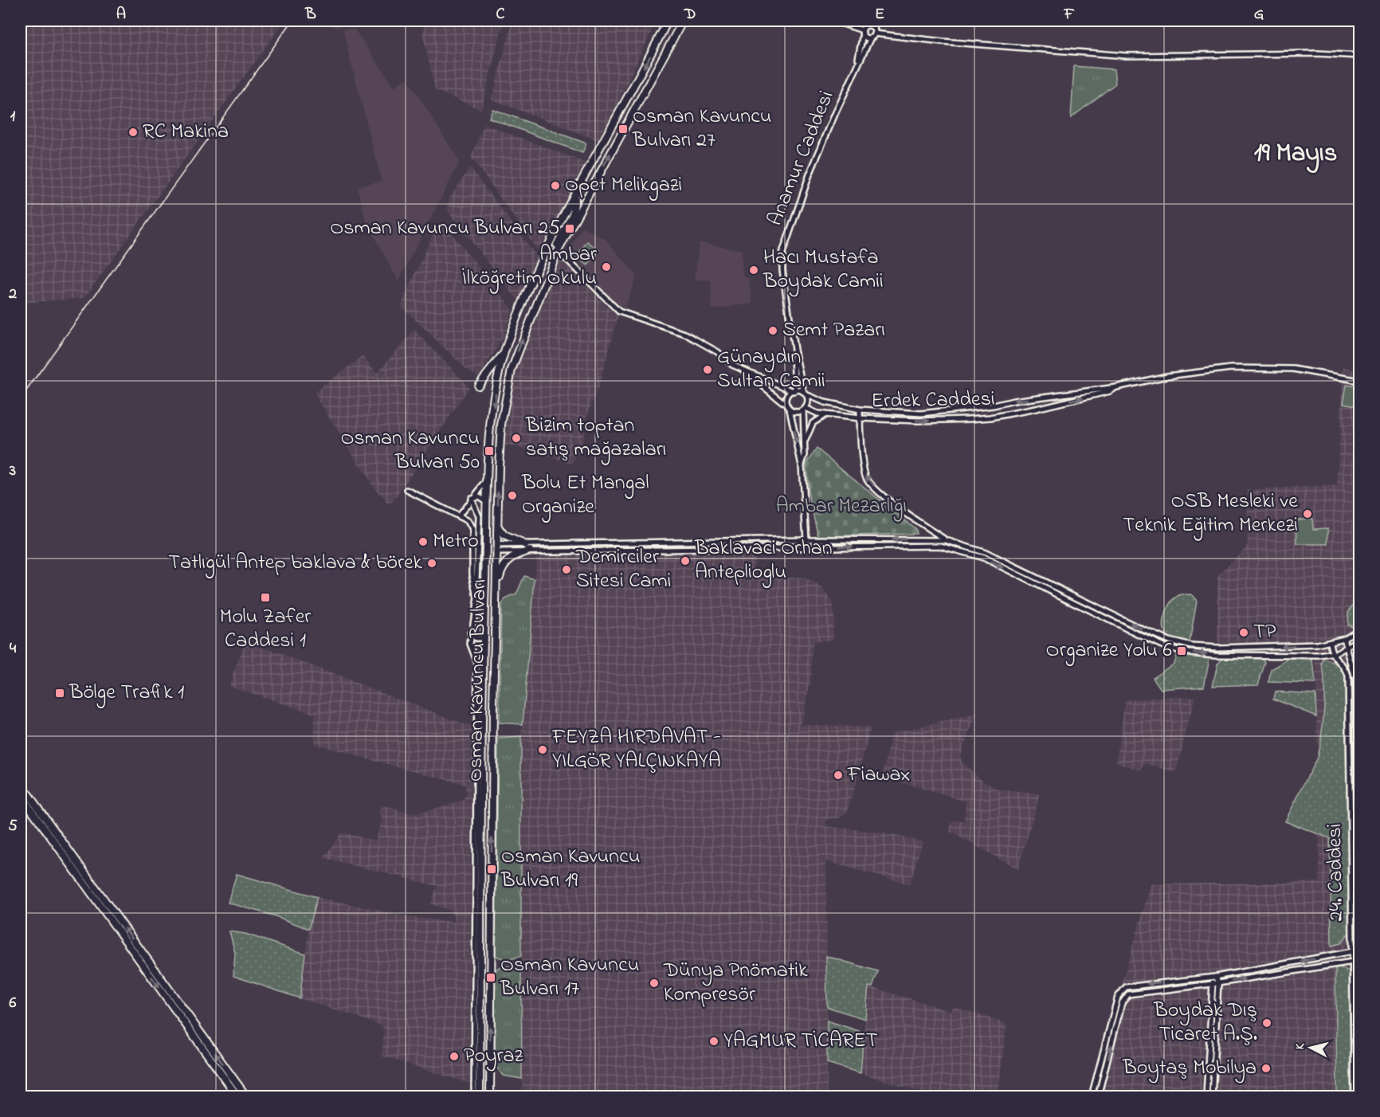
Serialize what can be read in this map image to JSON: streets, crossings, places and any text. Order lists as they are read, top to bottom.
{
  "streets": {
    "highway": ["Osman Kavuncu Bulvarı"],
    "street": ["Anamur Caddesi", "Erdek Caddesi", "24. Caddesi"]
  },
  "districts": ["19 Mayıs"],
  "parks": ["Ambar Mezarlığı"],
  "places": {
    "transit": [
      "Osman Kavuncu Bulvarı 27",
      "Osman Kavuncu Bulvarı 25",
      "Osman Kavuncu Bulvarı 50",
      "Molu Zafer Caddesi 1",
      "Organize Yolu 6",
      "Bölge Trafik 1",
      "Osman Kavuncu Bulvarı 19",
      "Osman Kavuncu Bulvarı 17"
    ],
    "other": [
      "RC Makina",
      "Opet Melikgazi",
      "Ambar İlköğretim Okulu",
      "Hacı Mustafa Boydak Camii",
      "Semt Pazarı",
      "Günaydın Sultan Camii",
      "Bizim toptan satış mağazaları",
      "Bolu Et Mangal Organize",
      "OSB Mesleki ve Teknik Eğitim Merkezi",
      "Metro",
      "Baklavaci Orhan Anteplioglu",
      "Tatlıgül Antep baklava & börek",
      "Demirciler Sitesi Cami",
      "TP",
      "FEYZA HIRDAVAT - YILGÖR YALÇINKAYA",
      "Fiawax",
      "Dünya Pnömatik Kompresör",
      "Boydak Dış Ticaret A.Ş.",
      "YAGMUR TİCARET",
      "Poyraz",
      "Boytaş Mobilya"
    ]
  },
  "north": "left",
  "grid": {
    "columns": [
      "A",
      "B",
      "C",
      "D",
      "E",
      "F",
      "G"
    ],
    "rows": [
      "1",
      "2",
      "3",
      "4",
      "5",
      "6"
    ]
  }
}
